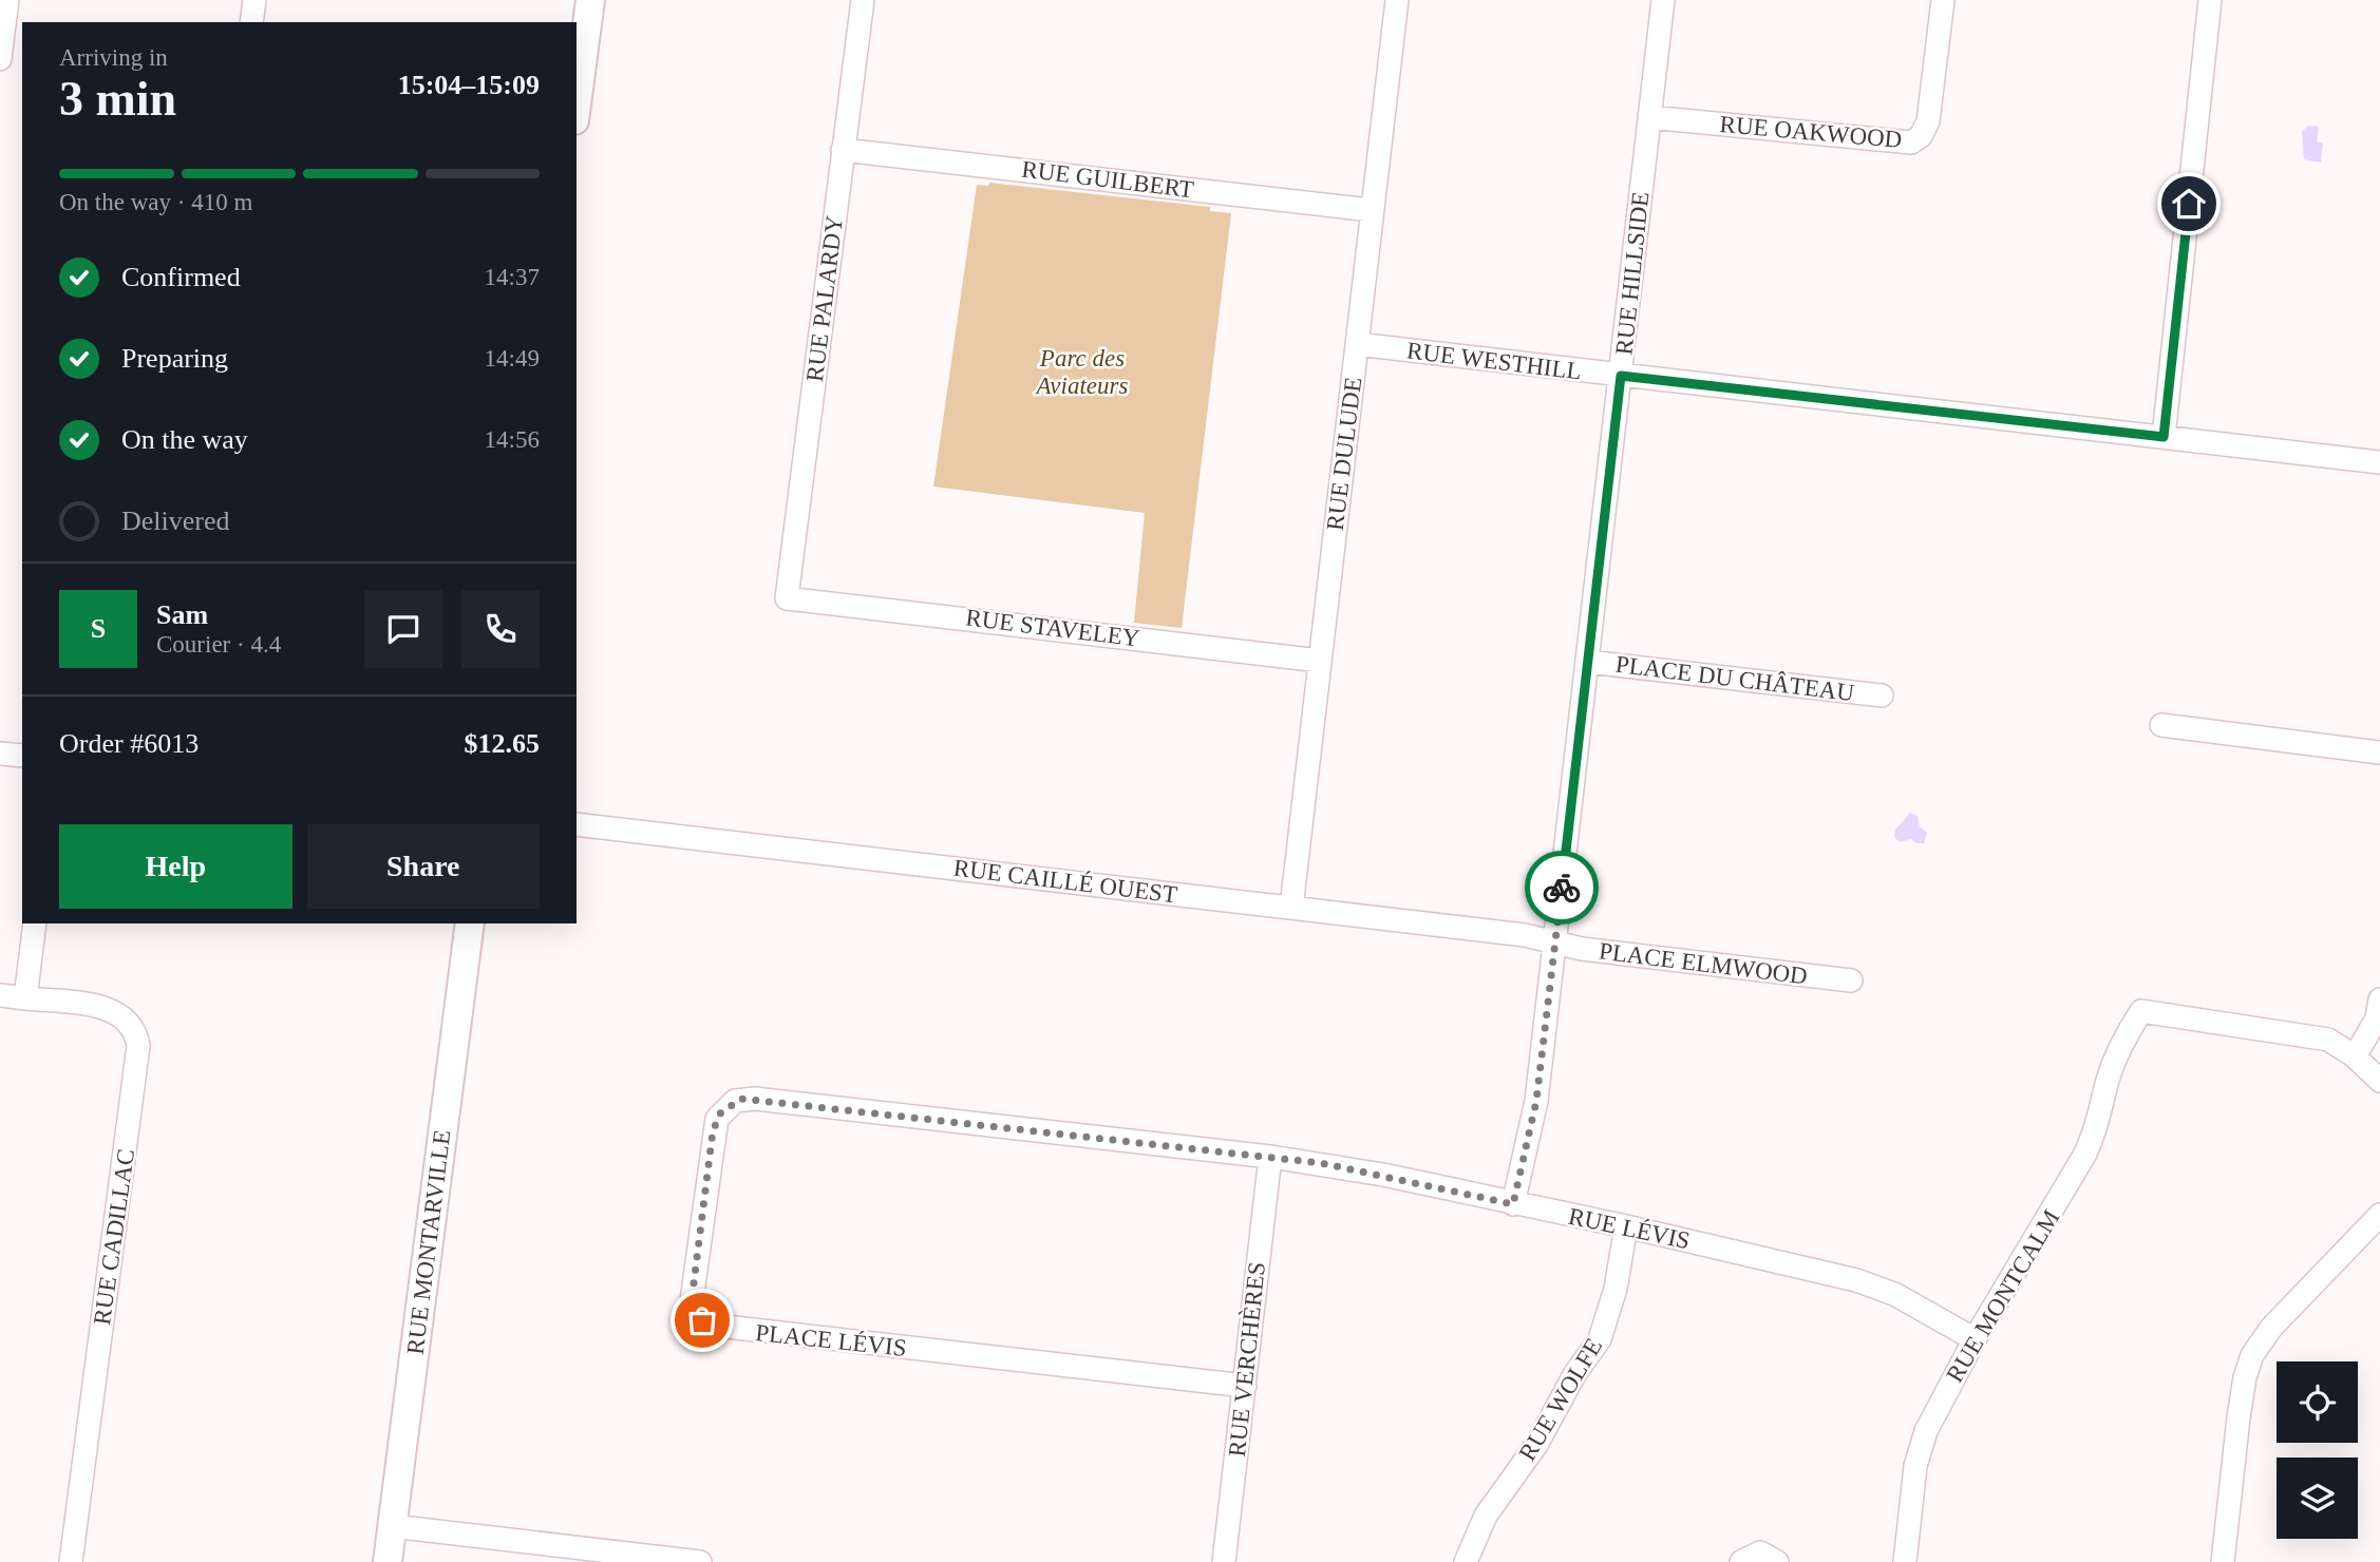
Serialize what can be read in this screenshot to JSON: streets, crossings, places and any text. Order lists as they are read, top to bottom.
{
  "streets": {
    "street": [
      "RUE OAKWOOD",
      "RUE GUILBERT",
      "RUE HILLSIDE",
      "RUE PALARDY",
      "RUE WESTHILL",
      "RUE DULUDE",
      "RUE STAVELEY",
      "PLACE DU CHÂTEAU",
      "RUE CAILLÉ OUEST",
      "PLACE ELMWOOD",
      "RUE LÉVIS",
      "RUE CADILLAC",
      "RUE MONTARVILLE",
      "RUE MONTCALM",
      "PLACE LÉVIS",
      "RUE VERCHÈRES",
      "RUE WOLFE"
    ]
  },
  "crossings": [
    ["RUE OAKWOOD", "RUE HILLSIDE"],
    ["RUE GUILBERT", "RUE PALARDY"],
    ["RUE GUILBERT", "RUE DULUDE"],
    ["RUE HILLSIDE", "RUE WESTHILL"],
    ["RUE HILLSIDE", "PLACE DU CHÂTEAU"],
    ["RUE HILLSIDE", "RUE CAILLÉ OUEST"],
    ["RUE HILLSIDE", "PLACE ELMWOOD"],
    ["RUE HILLSIDE", "RUE LÉVIS"],
    ["RUE PALARDY", "RUE STAVELEY"],
    ["RUE WESTHILL", "RUE DULUDE"],
    ["RUE DULUDE", "RUE STAVELEY"],
    ["RUE DULUDE", "RUE CAILLÉ OUEST"],
    ["RUE CAILLÉ OUEST", "PLACE ELMWOOD"],
    ["RUE LÉVIS", "RUE MONTCALM"],
    ["RUE LÉVIS", "PLACE LÉVIS"],
    ["RUE LÉVIS", "RUE VERCHÈRES"],
    ["RUE LÉVIS", "RUE WOLFE"],
    ["PLACE LÉVIS", "RUE VERCHÈRES"]
  ],
  "parks": ["Parc des Aviateurs"],
  "page": {
    "heading": ["3 min", "Arriving in", "15:04–15:09"],
    "panel": [
      "Sam",
      "Courier · 4.4",
      "Order #6013",
      "$12.65"
    ],
    "bar": "On the way · 410 m",
    "list": [
      ["Confirmed", "14:37"],
      ["Preparing", "14:49"],
      ["On the way", "14:56"],
      "Delivered"
    ],
    "round": "S",
    "buttons": ["Help", "Share"]
  }
}
